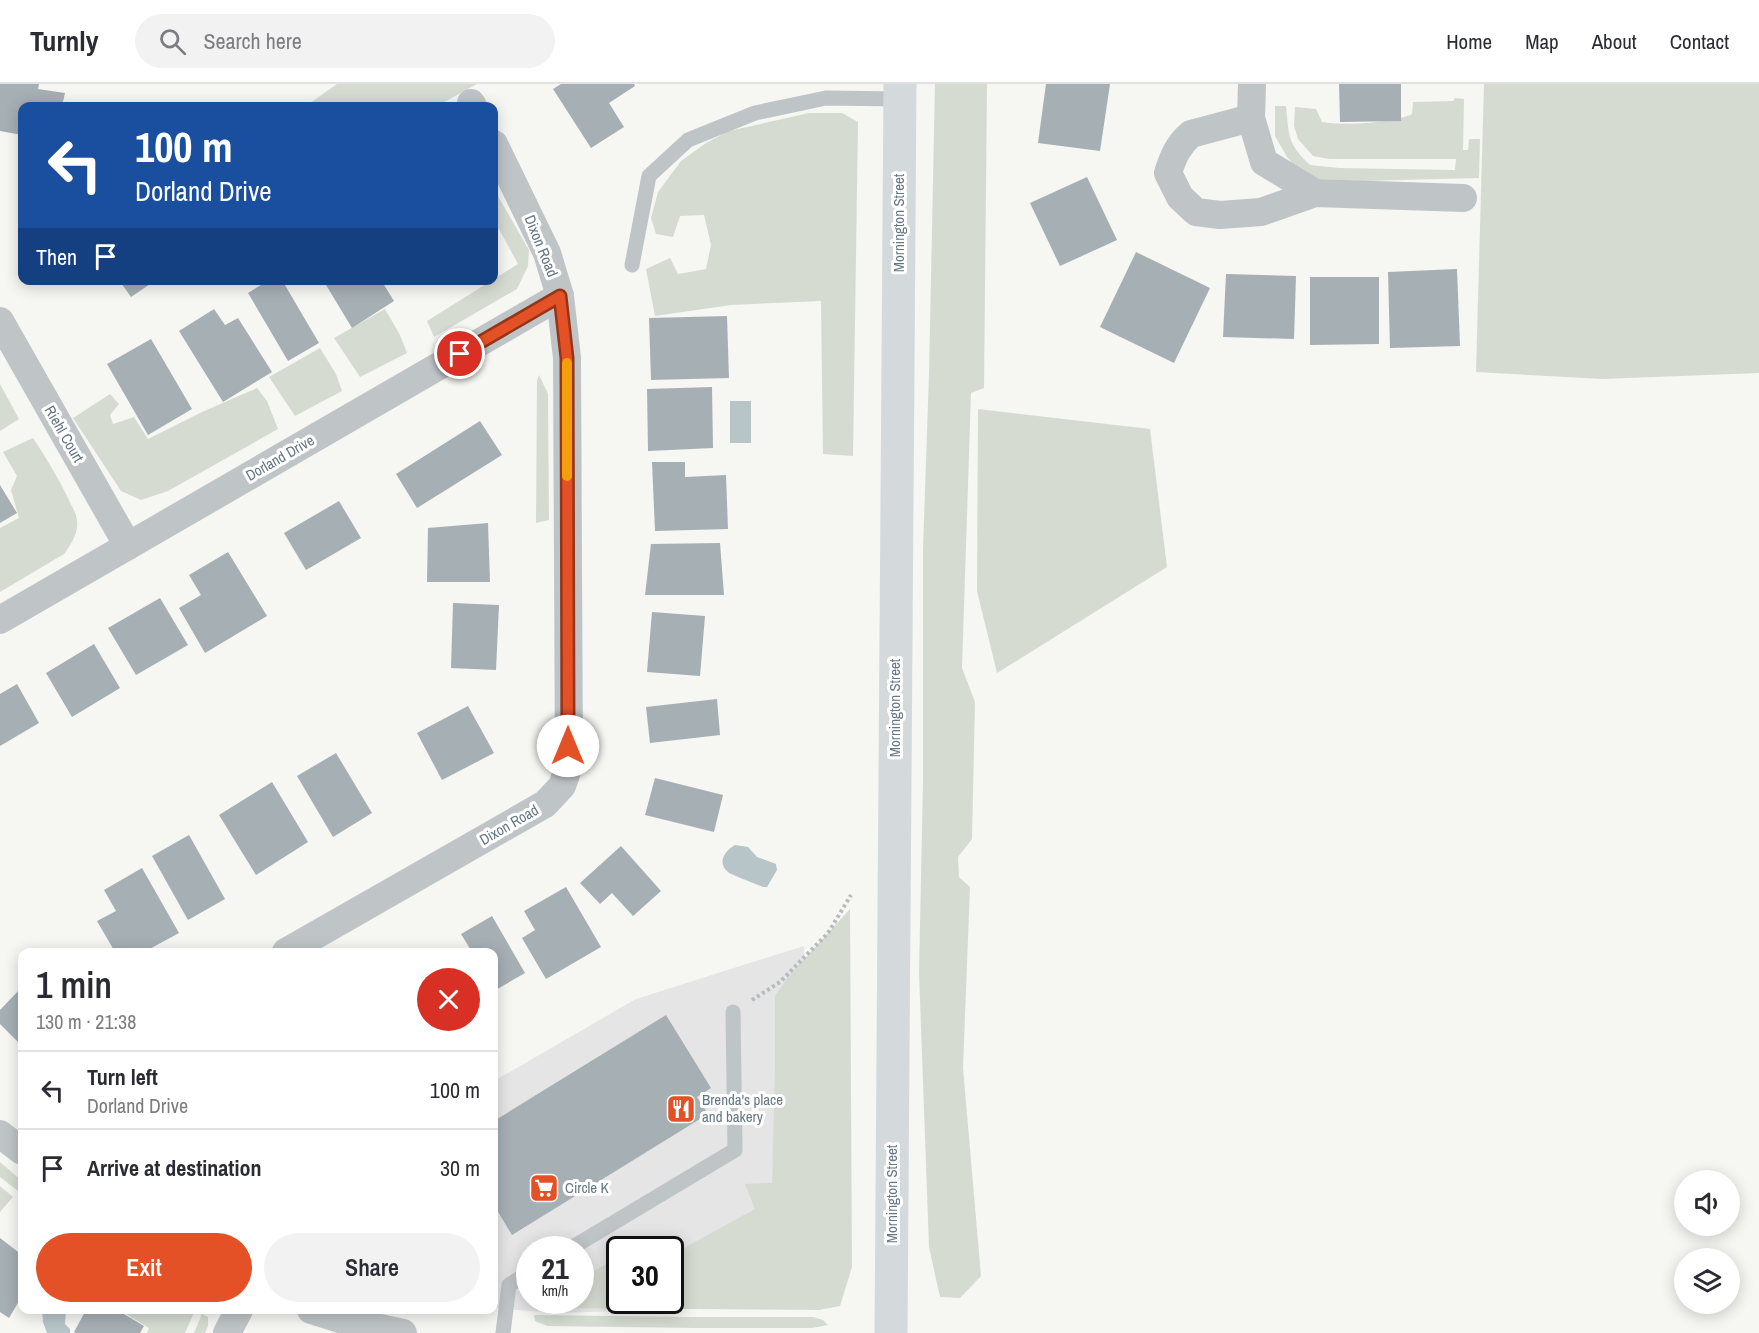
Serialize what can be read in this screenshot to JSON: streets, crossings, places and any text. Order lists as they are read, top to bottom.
{
  "streets": {
    "main road": ["Mornington Street"],
    "street": ["Dixon Road", "Riehl Court", "Dorland Drive"]
  },
  "crossings": [
    ["Dixon Road", "Dorland Drive"],
    ["Riehl Court", "Dorland Drive"]
  ],
  "places": {
    "restaurant": ["Brenda's place and bakery"],
    "supermarket": ["Circle K"]
  },
  "page": {
    "header": "Turnly",
    "search": "Search here",
    "nav": [
      "Home",
      "Map",
      "About",
      "Contact"
    ],
    "turn": ["100 m", "Dorland Drive"],
    "then": "Then",
    "heading": ["1 min", "130 m · 21:38"],
    "list": [
      {
        "name": "Turn left",
        "note": "Dorland Drive",
        "value": "100 m"
      },
      {
        "name": "Arrive at destination",
        "value": "30 m"
      }
    ],
    "buttons": ["Exit", "Share"],
    "speed": "21 km/h",
    "limit": "30"
  }
}
